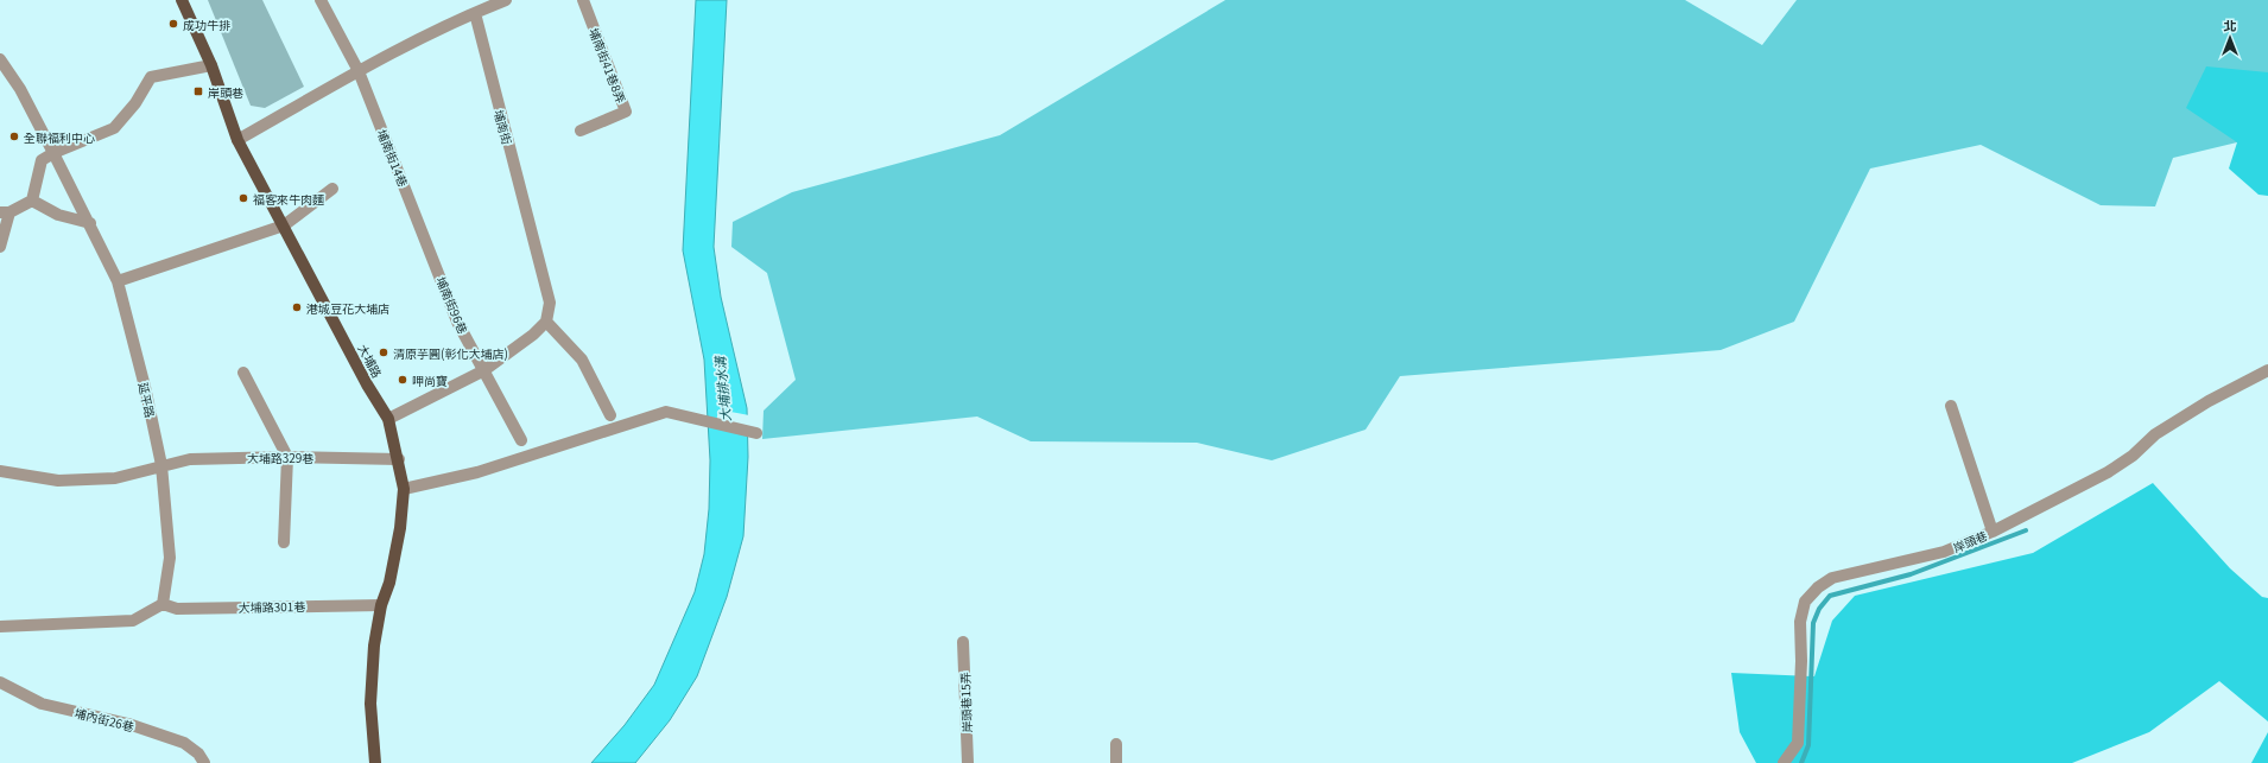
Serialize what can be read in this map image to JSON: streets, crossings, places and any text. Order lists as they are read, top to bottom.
{
  "streets": {
    "main road": ["大埔路"],
    "street": [
      "埔南街41巷8弄",
      "埔南街",
      "埔南街14巷",
      "埔南街96巷",
      "延平路",
      "大埔路329巷",
      "岸頭巷",
      "大埔路301巷",
      "岸頭巷15弄",
      "埔內街26巷"
    ]
  },
  "crossings": [
    ["埔南街14巷", "埔南街96巷"],
    ["大埔路", "大埔路329巷"],
    ["大埔路", "大埔路301巷"],
    ["延平路", "大埔路329巷"],
    ["延平路", "大埔路301巷"]
  ],
  "water": ["大埔排水溝"],
  "places": {
    "other": [
      "成功牛排",
      "全聯福利中心",
      "福客來牛肉麵",
      "港城豆花大埔店",
      "清原芋圓(彰化大埔店)",
      "呷尚寶"
    ],
    "transit": ["岸頭巷"]
  },
  "north": "top"
}
